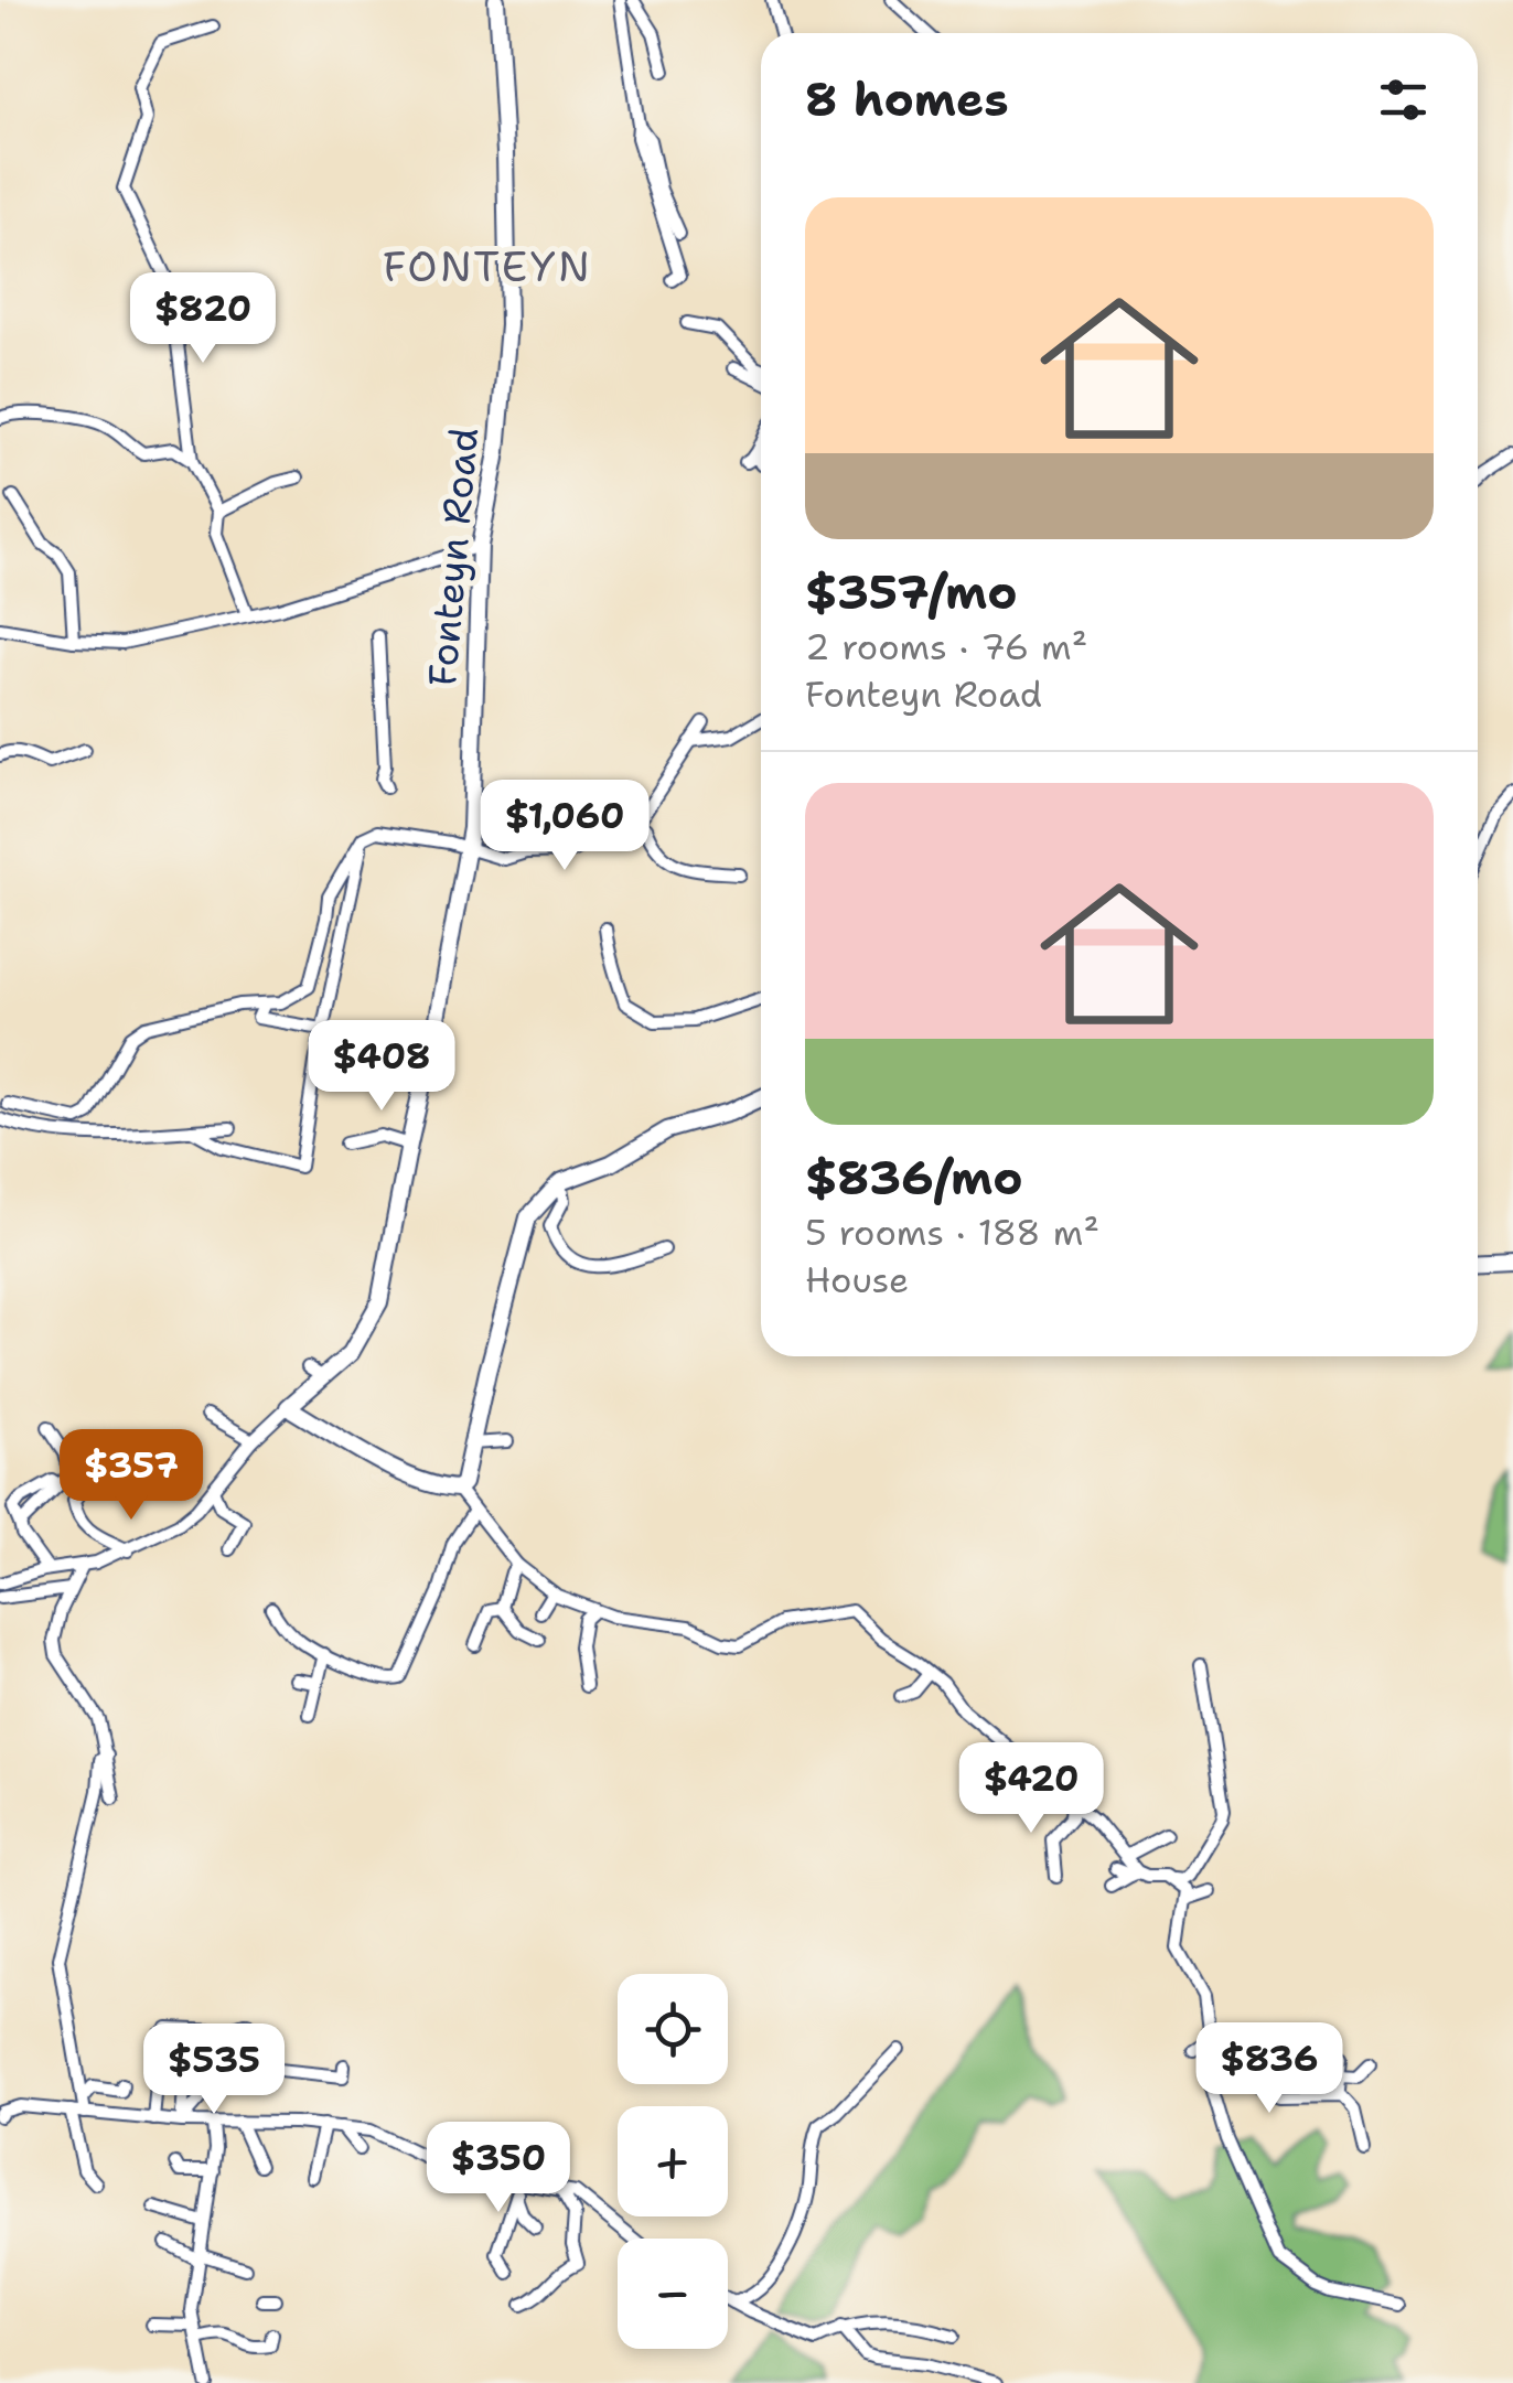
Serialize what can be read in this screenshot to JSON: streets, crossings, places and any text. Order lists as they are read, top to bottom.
{
  "streets": {
    "street": ["Fonteyn Road"]
  },
  "districts": ["FONTEYN"],
  "page": {
    "heading": "8 homes",
    "list": [
      {
        "name": "$357/mo",
        "note": "2 rooms · 76 m² · Fonteyn Road"
      },
      {
        "name": "$836/mo",
        "note": "5 rooms · 188 m² · House"
      }
    ],
    "price": [
      "$820",
      "$1,060",
      "$408",
      "$357",
      "$420",
      "$836",
      "$535",
      "$350"
    ],
    "map_buttons": ["+", "−"]
  }
}
